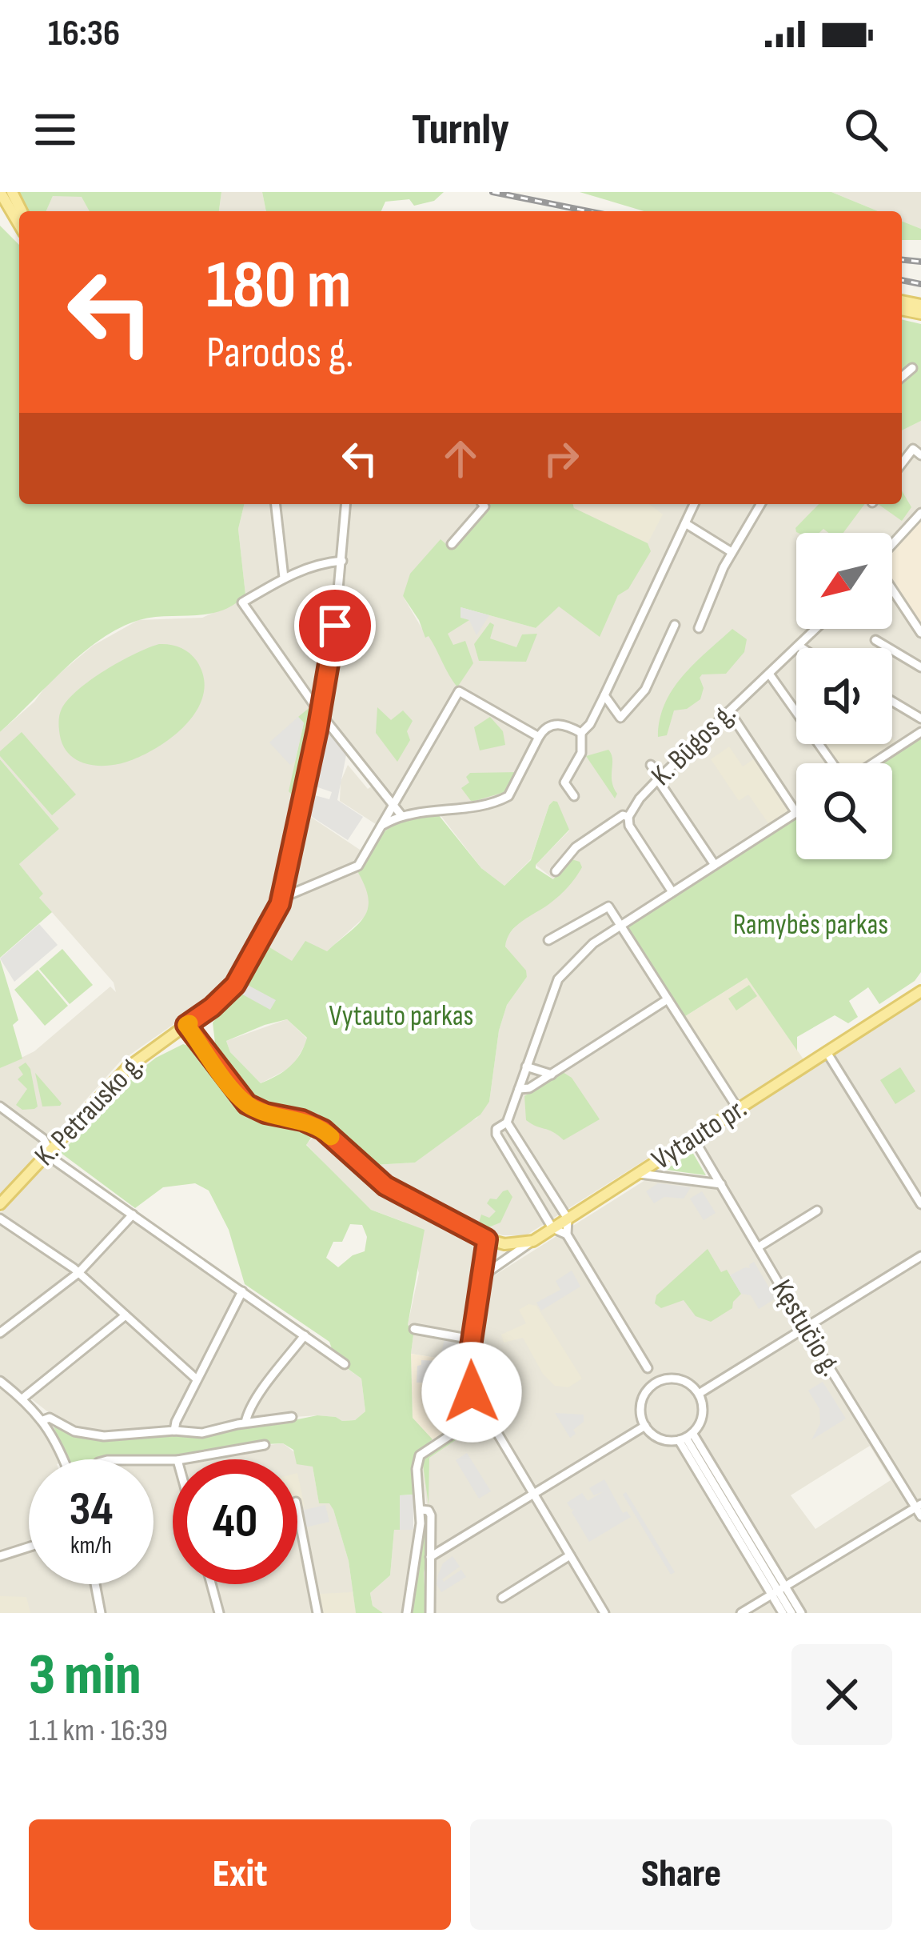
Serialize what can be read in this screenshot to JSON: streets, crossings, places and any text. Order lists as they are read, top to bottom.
{
  "streets": {
    "main road": ["K. Petrausko g.", "Vytauto pr."],
    "street": ["K. Būgos g.", "Kęstučio g."]
  },
  "crossings": [
    ["Vytauto pr.", "Kęstučio g."]
  ],
  "parks": ["Ramybės parkas", "Vytauto parkas"],
  "north": "bottom left",
  "page": {
    "status": "16:36",
    "header": "Turnly",
    "turn": ["180 m", "Parodos g."],
    "speed": "34 km/h",
    "limit": "40",
    "heading": ["3 min", "1.1 km · 16:39"],
    "buttons": ["Exit", "Share"]
  }
}
